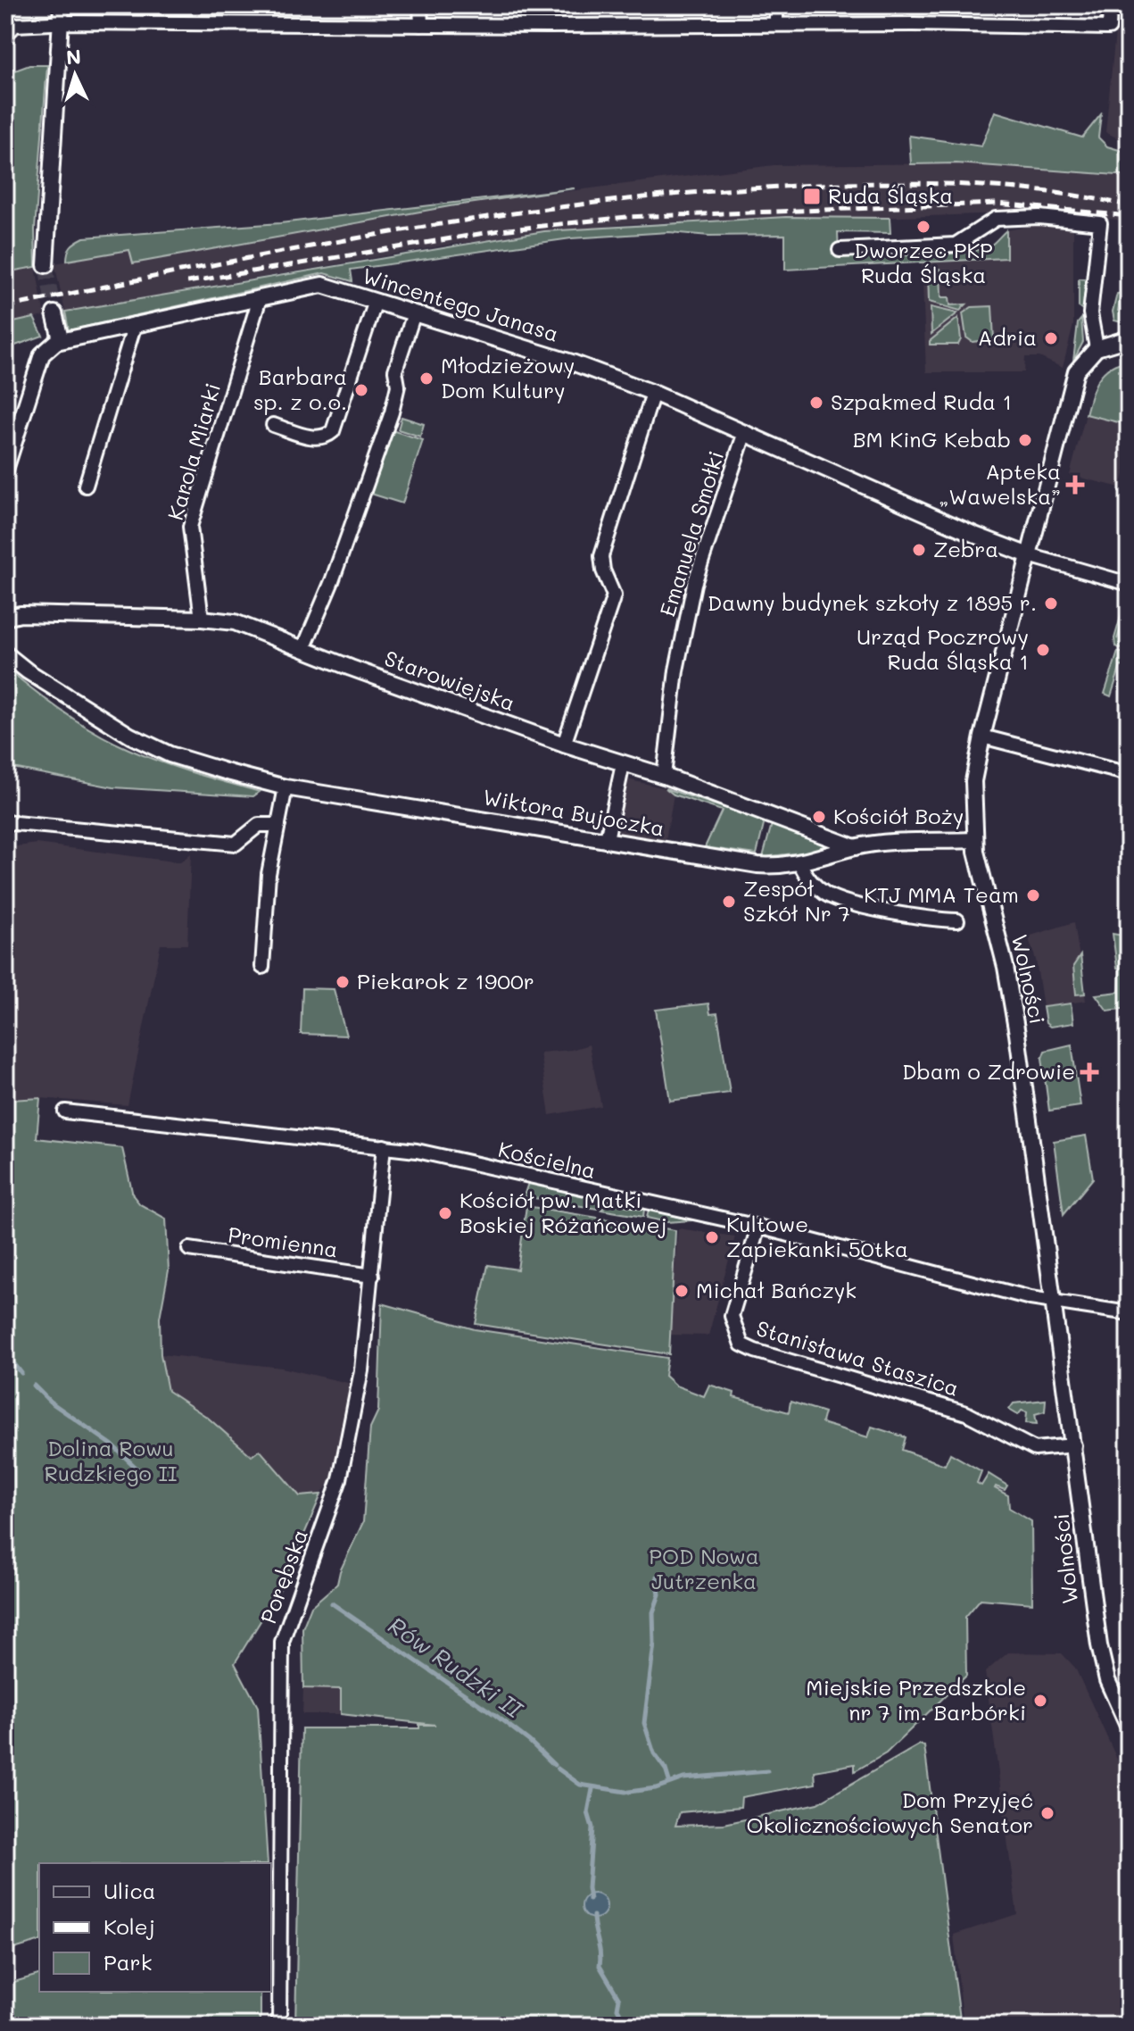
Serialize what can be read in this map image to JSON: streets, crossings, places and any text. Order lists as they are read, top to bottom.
{
  "streets": {
    "street": [
      "Wincentego Janasa",
      "Karola Miarki",
      "Emanuela Smołki",
      "Starowiejska",
      "Wiktora Bujoczka",
      "Wolności",
      "Kościelna",
      "Promienna",
      "Stanisława Staszica",
      "Porębska"
    ]
  },
  "crossings": [
    ["Wincentego Janasa", "Karola Miarki"],
    ["Wincentego Janasa", "Emanuela Smołki"],
    ["Wincentego Janasa", "Wolności"],
    ["Karola Miarki", "Starowiejska"],
    ["Emanuela Smołki", "Starowiejska"],
    ["Starowiejska", "Wiktora Bujoczka"],
    ["Wolności", "Kościelna"],
    ["Wolności", "Stanisława Staszica"],
    ["Kościelna", "Stanisława Staszica"],
    ["Kościelna", "Porębska"],
    ["Promienna", "Porębska"]
  ],
  "water": ["Rów Rudzki II"],
  "parks": ["Dolina Rowu Rudzkiego II", "POD Nowa Jutrzenka"],
  "places": {
    "transit": ["Ruda Śląska"],
    "other": [
      "Dworzec PKP Ruda Śląska",
      "Adria",
      "Młodzieżowy Dom Kultury",
      "Barbara sp. z o.o.",
      "Szpakmed Ruda 1",
      "BM KinG Kebab",
      "Zebra",
      "Dawny budynek szkoły z 1895 r.",
      "Urząd Poczrowy Ruda Śląska 1",
      "Kościół Boży",
      "KTJ MMA Team",
      "Zespół Szkół Nr 7",
      "Piekarok z 1900r",
      "Kościół pw. Matki Boskiej Różańcowej",
      "Kultowe Zapiekanki 50tka",
      "Michał Bańczyk",
      "Miejskie Przedszkole nr 7 im. Barbórki",
      "Dom Przyjęć Okolicznościowych Senator"
    ],
    "health": ["Apteka „Wawelska”", "Dbam o Zdrowie"]
  },
  "legend": ["Ulica", "Kolej", "Park"],
  "north": "top"
}
